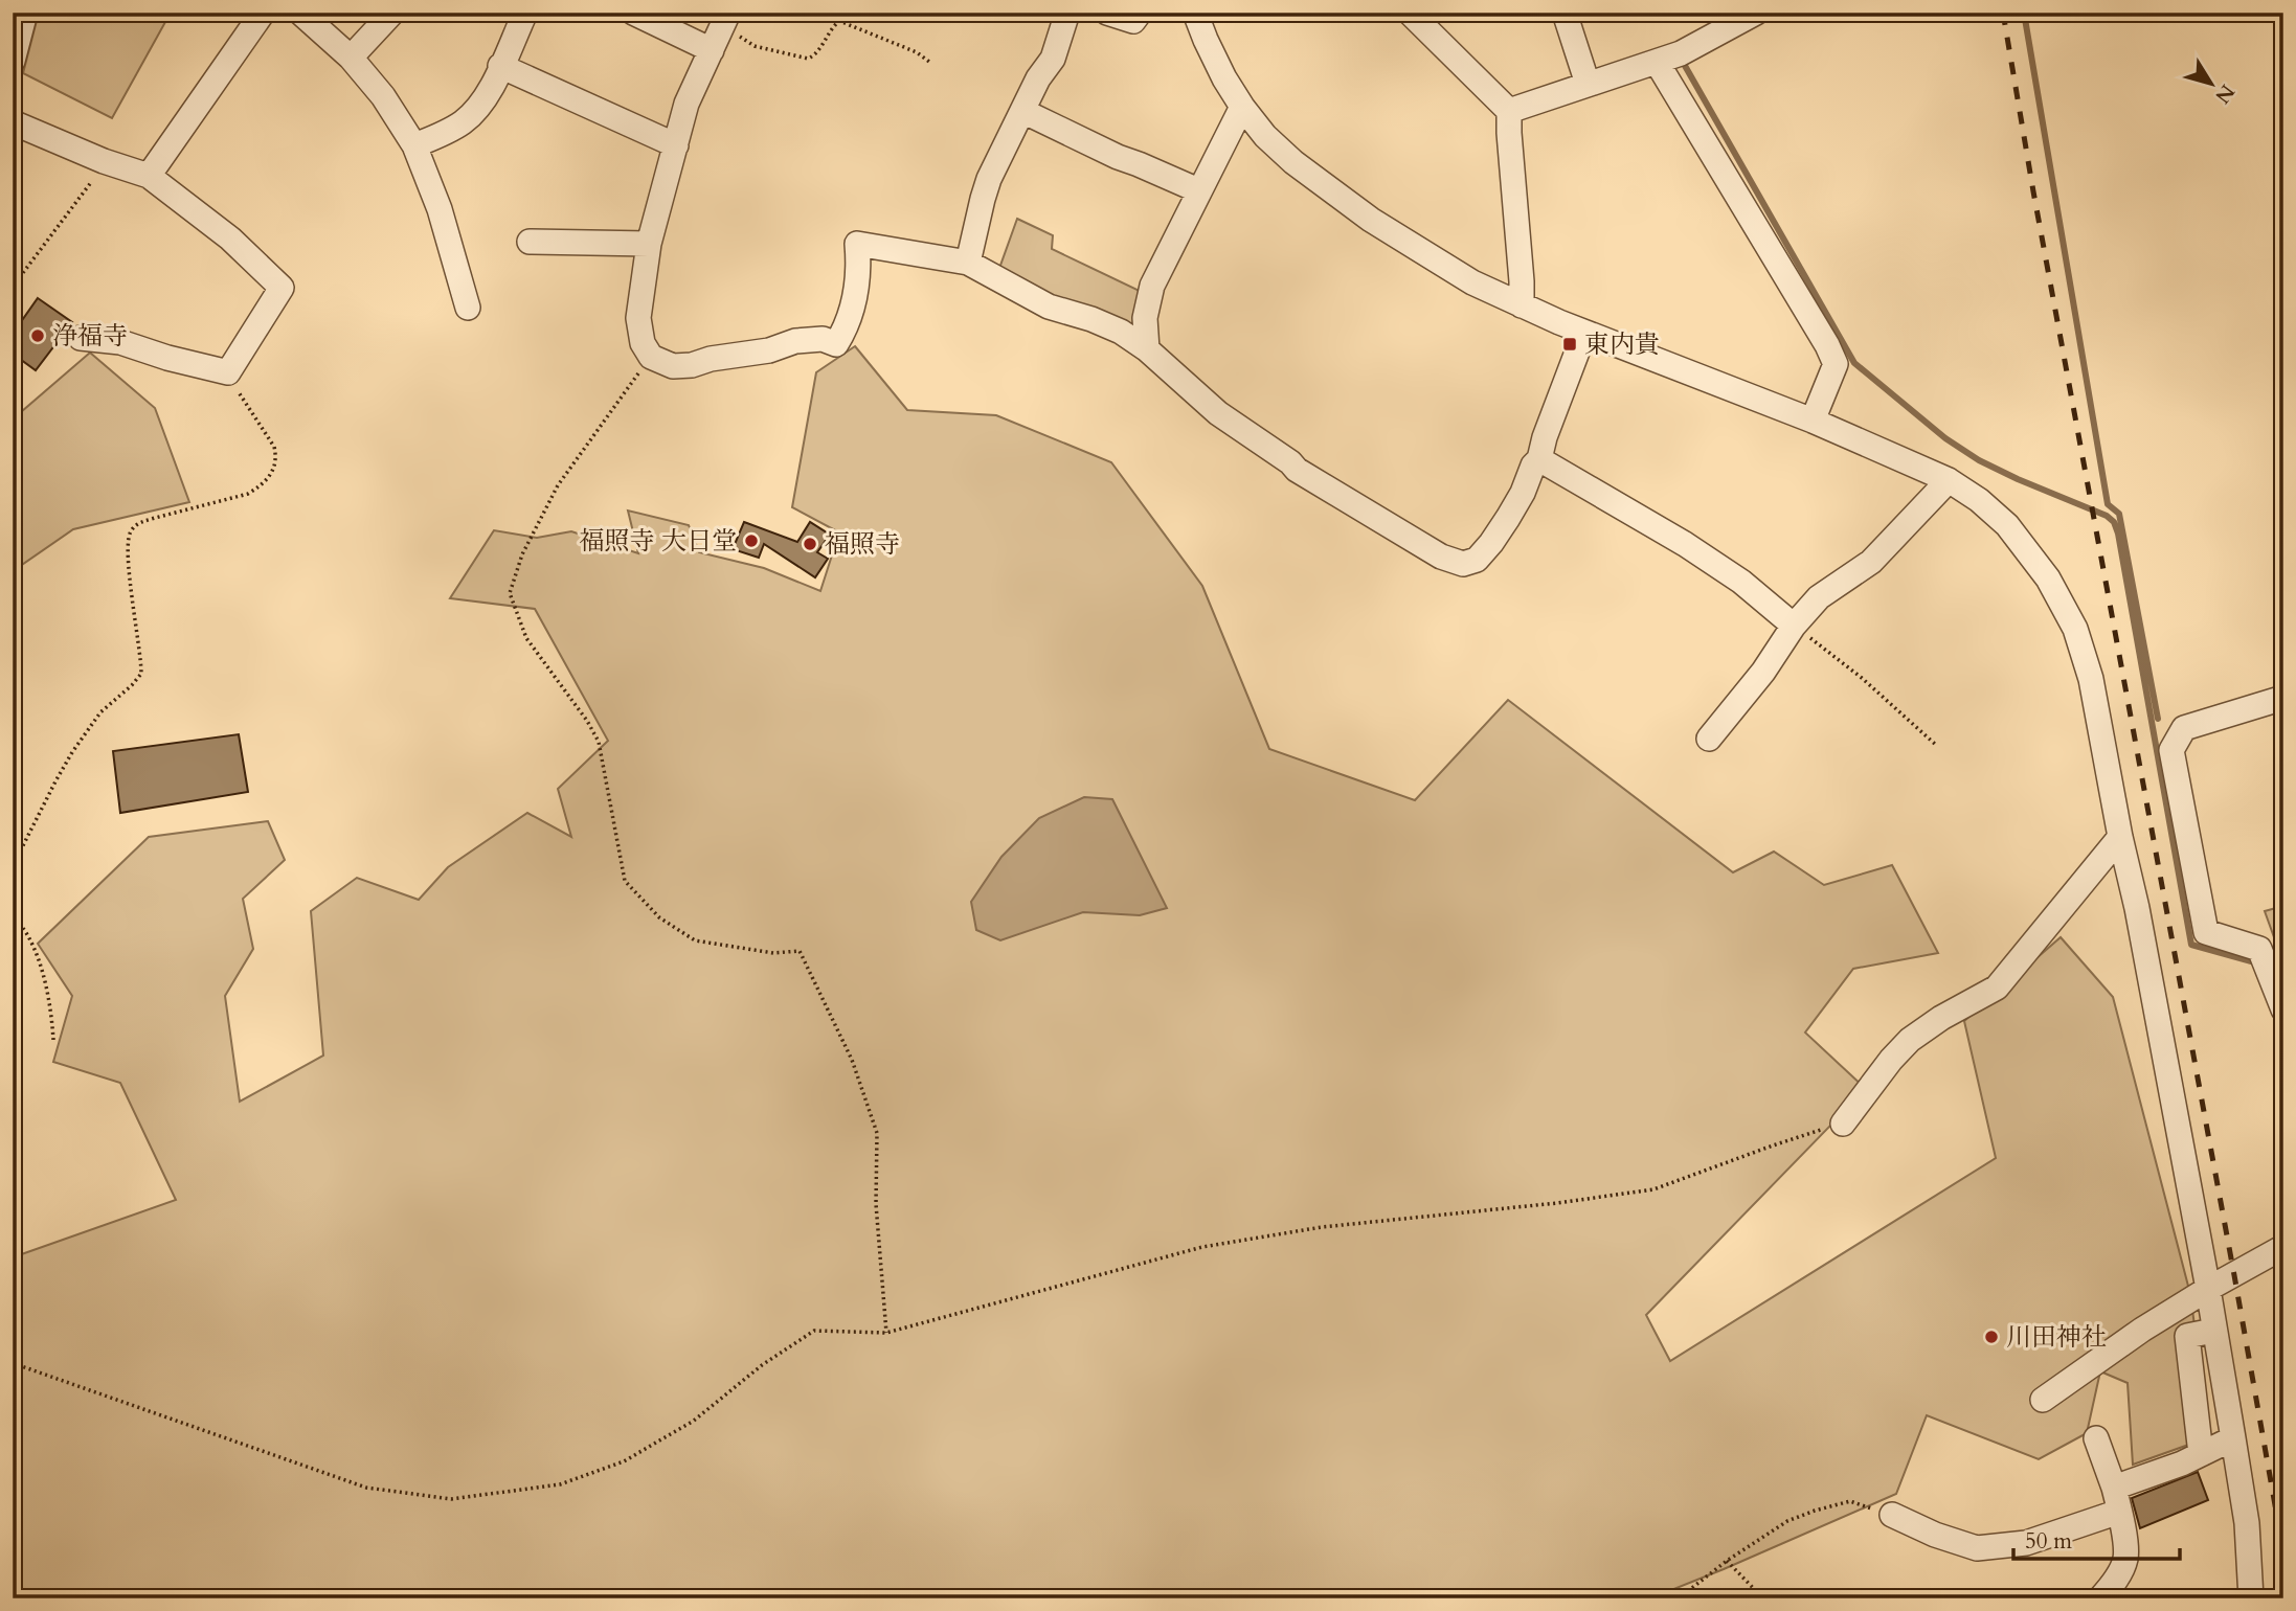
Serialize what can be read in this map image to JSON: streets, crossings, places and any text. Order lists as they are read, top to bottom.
{
  "places": {
    "other": [
      "浄福寺",
      "福照寺 大日堂",
      "福照寺",
      "川田神社"
    ],
    "transit": ["東内貴"]
  },
  "scale_bar": "50 m",
  "north": "bottom right"
}
